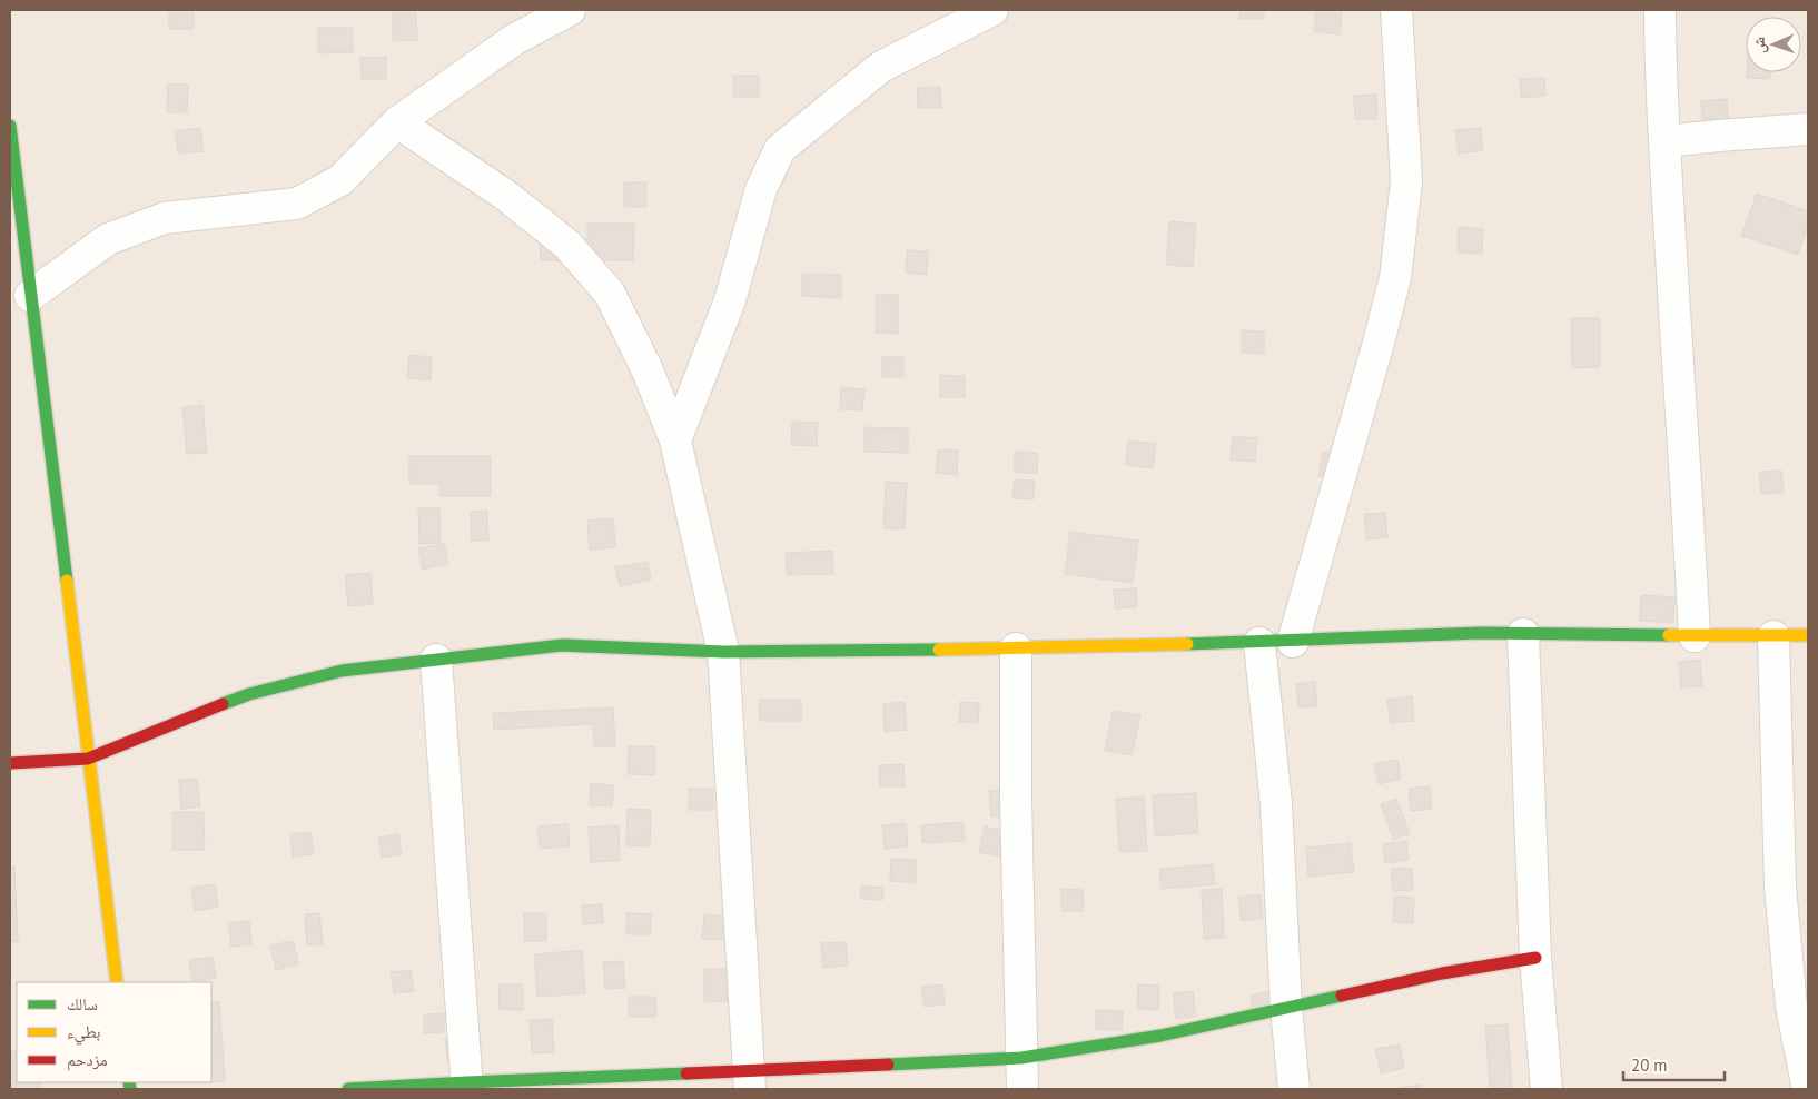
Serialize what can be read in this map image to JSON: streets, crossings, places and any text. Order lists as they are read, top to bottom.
{
  "legend": ["سالك", "بطيء", "مزدحم"],
  "scale_bar": "20 m",
  "north": "left"
}
